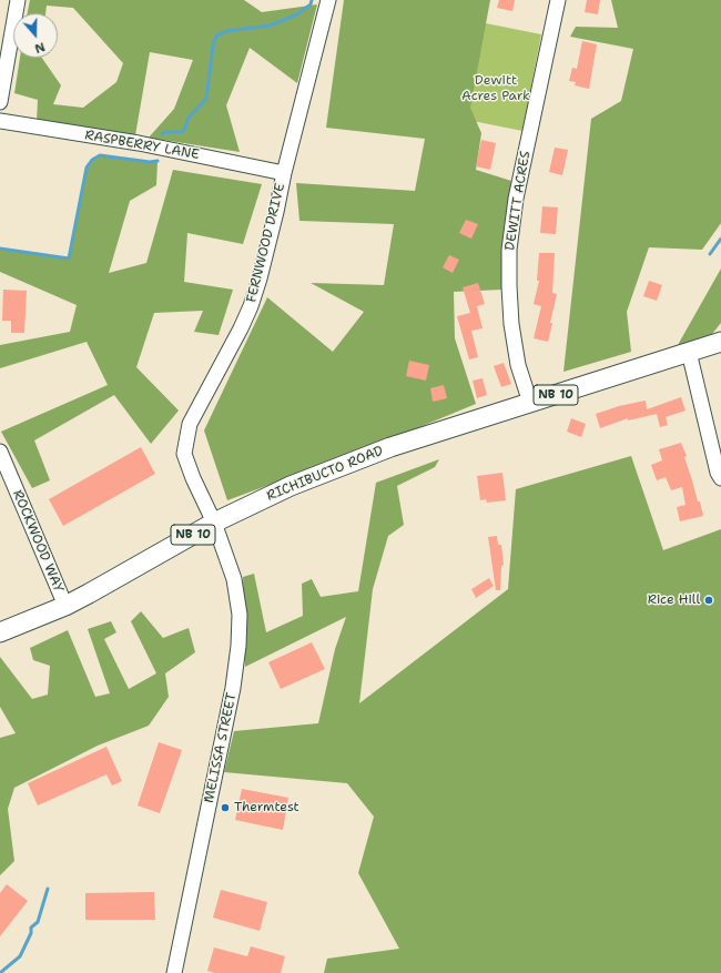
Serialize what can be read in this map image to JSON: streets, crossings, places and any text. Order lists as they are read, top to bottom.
{
  "streets": {
    "main road": ["NB 10", "RICHIBUCTO ROAD"],
    "street": [
      "RASPBERRY LANE",
      "DEWITT ACRES",
      "FERNWOOD DRIVE",
      "ROCKWOOD WAY",
      "MELISSA STREET"
    ]
  },
  "crossings": [
    ["RASPBERRY LANE", "FERNWOOD DRIVE"],
    ["DEWITT ACRES", "NB 10"],
    ["DEWITT ACRES", "RICHIBUCTO ROAD"],
    ["FERNWOOD DRIVE", "RICHIBUCTO ROAD"],
    ["FERNWOOD DRIVE", "MELISSA STREET"],
    ["NB 10", "RICHIBUCTO ROAD"],
    ["RICHIBUCTO ROAD", "ROCKWOOD WAY"],
    ["RICHIBUCTO ROAD", "MELISSA STREET"]
  ],
  "parks": ["Dewitt Acres Park"],
  "places": ["Rice Hill", "Thermtest"],
  "north": "bottom"
}
